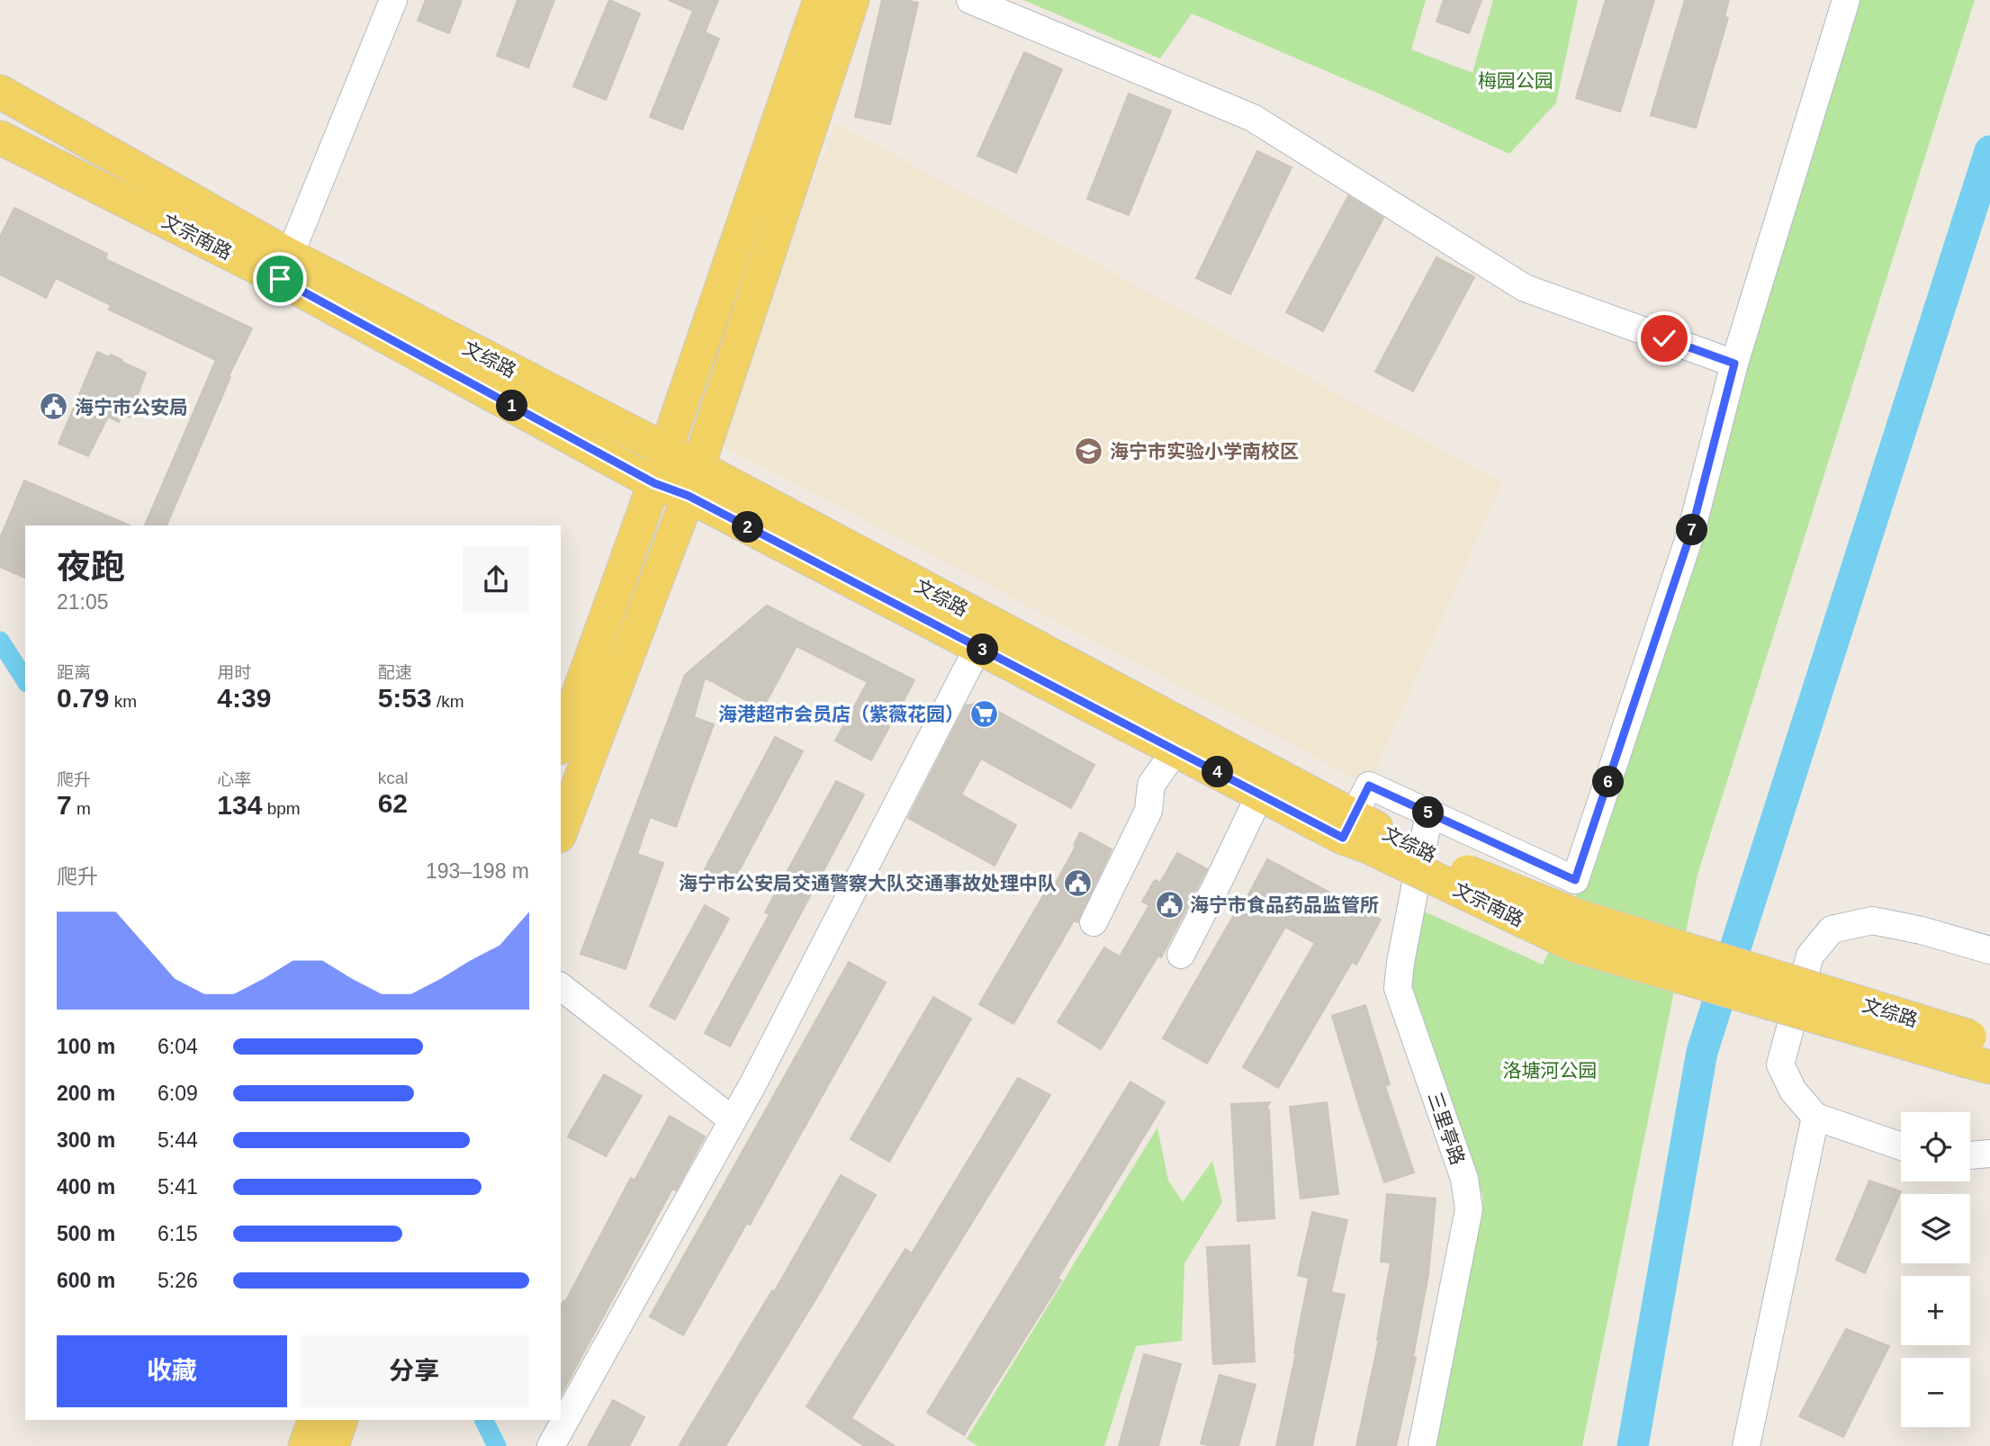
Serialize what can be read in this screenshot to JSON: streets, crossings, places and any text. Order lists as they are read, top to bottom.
{
  "streets": {
    "main road": ["文宗南路", "文综路"],
    "street": ["三里亭路"]
  },
  "crossings": [
    ["文宗南路", "文综路"]
  ],
  "parks": ["梅园公园", "洛塘河公园"],
  "places": {
    "public building": ["海宁市公安局", "海宁市公安局交通警察大队交通事故处理中队", "海宁市食品药品监管所"],
    "school or university": ["海宁市实验小学南校区"],
    "supermarket": ["海港超市会员店（紫薇花园）"]
  },
  "page": {
    "pins": [
      "1",
      "2",
      "7",
      "3",
      "4",
      "6",
      "5"
    ],
    "heading": ["夜跑", "21:05"],
    "stats": [
      ["距离", "0.79 km"],
      ["用时", "4:39"],
      ["配速", "5:53 /km"],
      ["爬升", "7 m"],
      ["心率", "134 bpm"],
      ["kcal", "62"]
    ],
    "chart": ["爬升", "193–198 m"],
    "list": [
      {
        "name": "100 m",
        "note": "6:04"
      },
      {
        "name": "200 m",
        "note": "6:09"
      },
      {
        "name": "300 m",
        "note": "5:44"
      },
      {
        "name": "400 m",
        "note": "5:41"
      },
      {
        "name": "500 m",
        "note": "6:15"
      },
      {
        "name": "600 m",
        "note": "5:26"
      }
    ],
    "map_buttons": ["+", "−"],
    "buttons": ["收藏", "分享"]
  }
}
